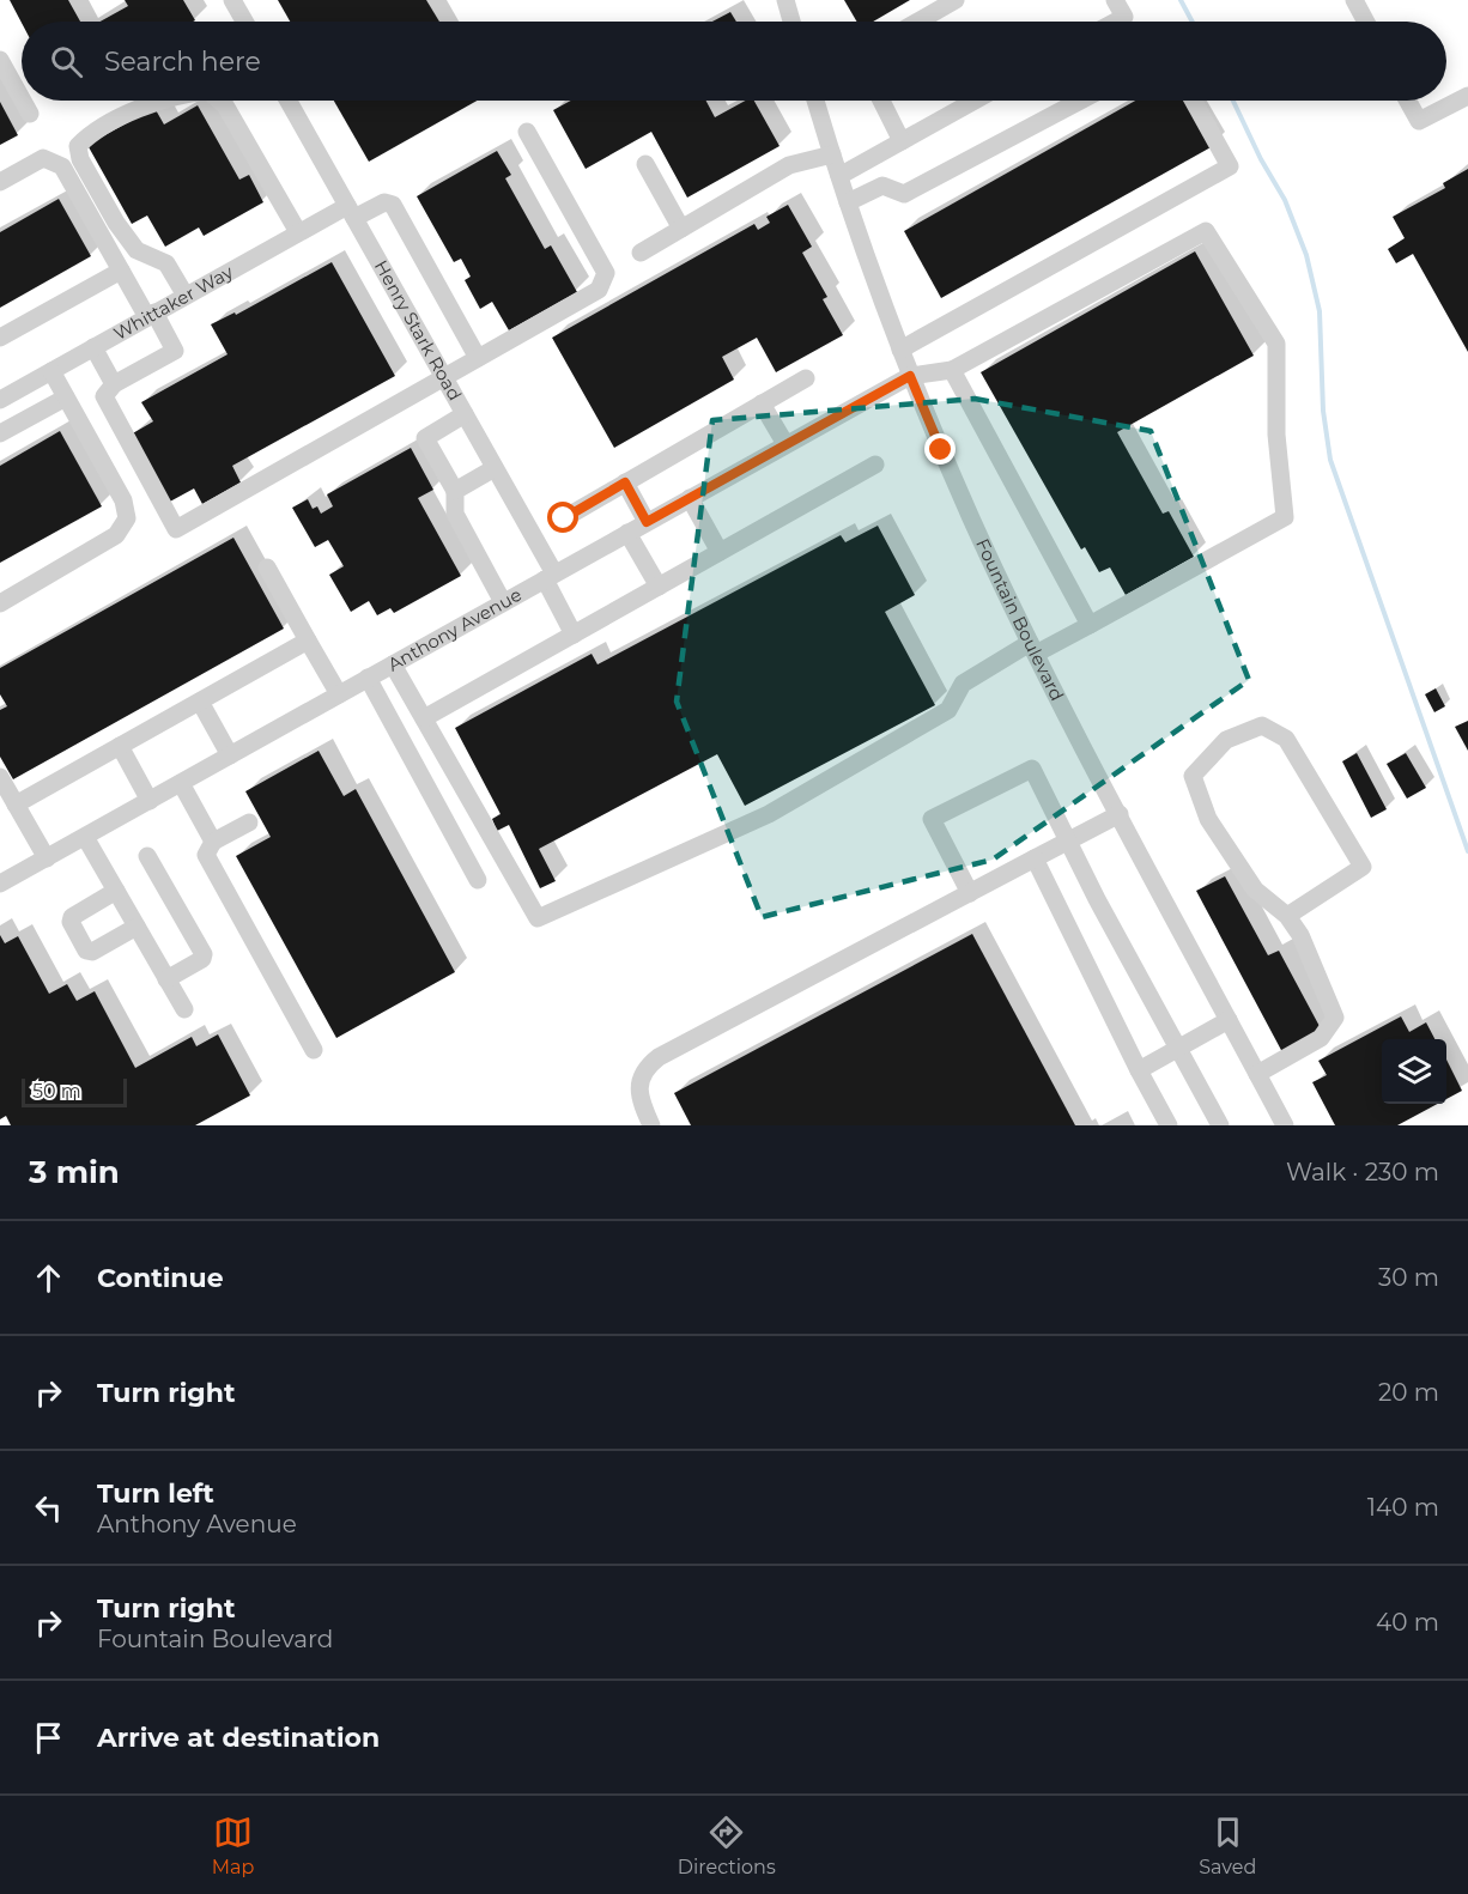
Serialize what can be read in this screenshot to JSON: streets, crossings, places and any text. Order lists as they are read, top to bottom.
{
  "streets": {
    "street": [
      "Whittaker Way",
      "Henry Stark Road",
      "Fountain Boulevard",
      "Anthony Avenue"
    ]
  },
  "crossings": [
    ["Whittaker Way", "Henry Stark Road"],
    ["Henry Stark Road", "Anthony Avenue"],
    ["Fountain Boulevard", "Anthony Avenue"]
  ],
  "scale_bar": "50 m",
  "page": {
    "search": "Search here",
    "scale": "50 m",
    "heading": ["3 min", "Walk · 230 m"],
    "list": [
      ["Continue", "30 m"],
      ["Turn right", "20 m"],
      ["Turn left", "Anthony Avenue", "140 m"],
      ["Turn right", "Fountain Boulevard", "40 m"],
      "Arrive at destination"
    ],
    "nav": ["Map", "Directions", "Saved"]
  }
}
